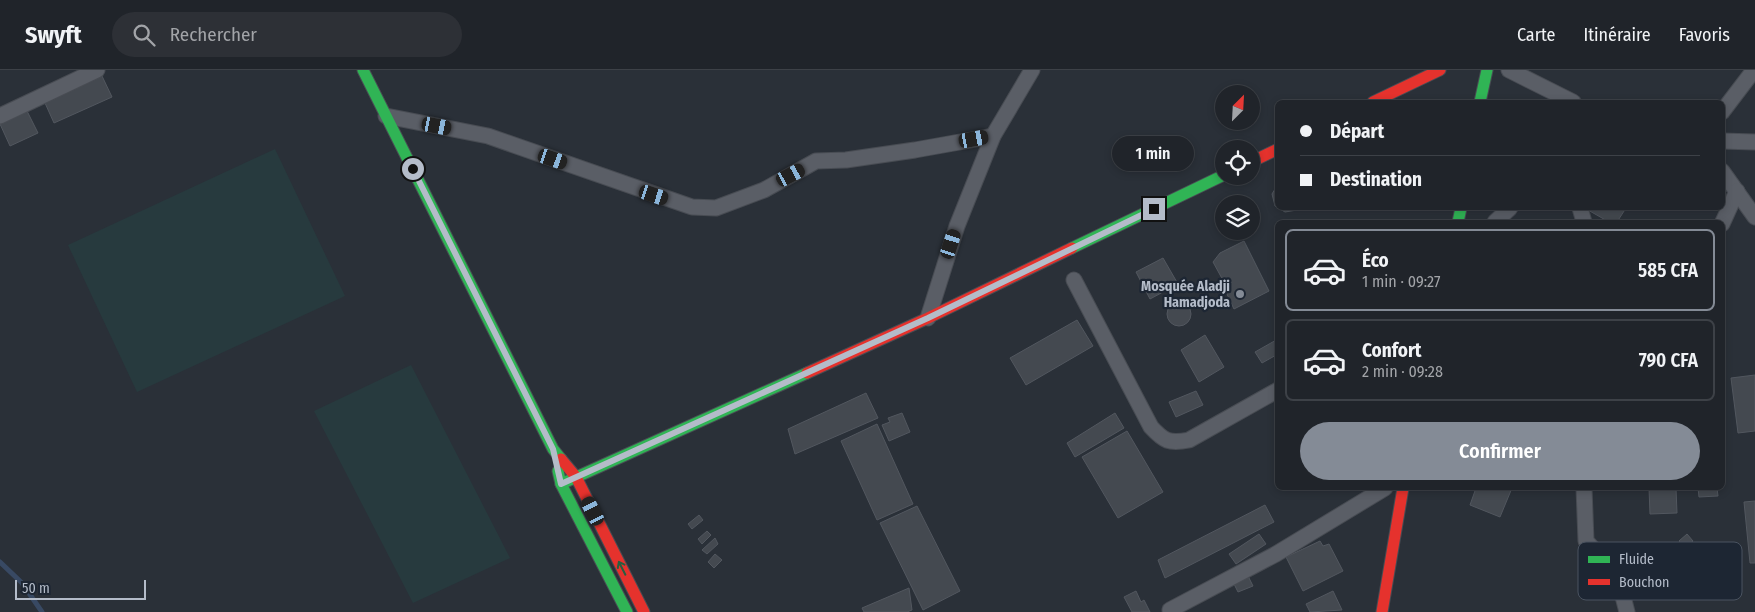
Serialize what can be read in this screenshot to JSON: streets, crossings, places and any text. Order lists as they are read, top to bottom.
{
  "places": ["Mosquée Aladji Hamadjoda"],
  "legend": ["Fluide", "Bouchon"],
  "scale_bar": "50 m",
  "north": "top right",
  "page": {
    "header": "Swyft",
    "search": "Rechercher",
    "nav": ["Carte", "Itinéraire", "Favoris"],
    "banner": ["Départ", "Destination"],
    "bubble": "1 min",
    "list": [
      {
        "name": "Éco",
        "note": "1 min · 09:27",
        "value": "585 CFA"
      },
      {
        "name": "Confort",
        "note": "2 min · 09:28",
        "value": "790 CFA"
      }
    ],
    "buttons": "Confirmer",
    "scale": "50 m"
  }
}
